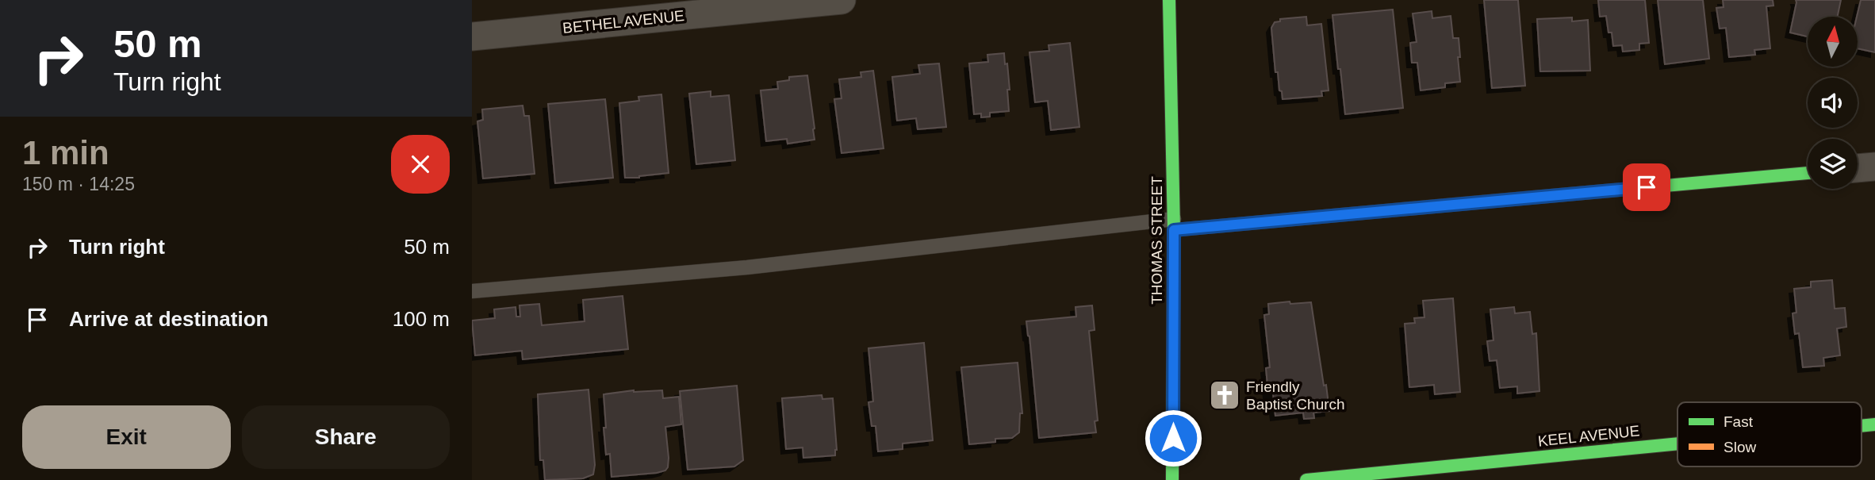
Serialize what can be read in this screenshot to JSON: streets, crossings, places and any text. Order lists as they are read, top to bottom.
{
  "streets": {
    "street": ["BETHEL AVENUE", "THOMAS STREET", "KEEL AVENUE"]
  },
  "places": {
    "church": ["Friendly Baptist Church"]
  },
  "legend": ["Fast", "Slow"],
  "north": "top",
  "page": {
    "turn": ["50 m", "Turn right"],
    "heading": ["1 min", "150 m · 14:25"],
    "list": [
      {
        "name": "Turn right",
        "value": "50 m"
      },
      {
        "name": "Arrive at destination",
        "value": "100 m"
      }
    ],
    "buttons": ["Exit", "Share"]
  }
}
